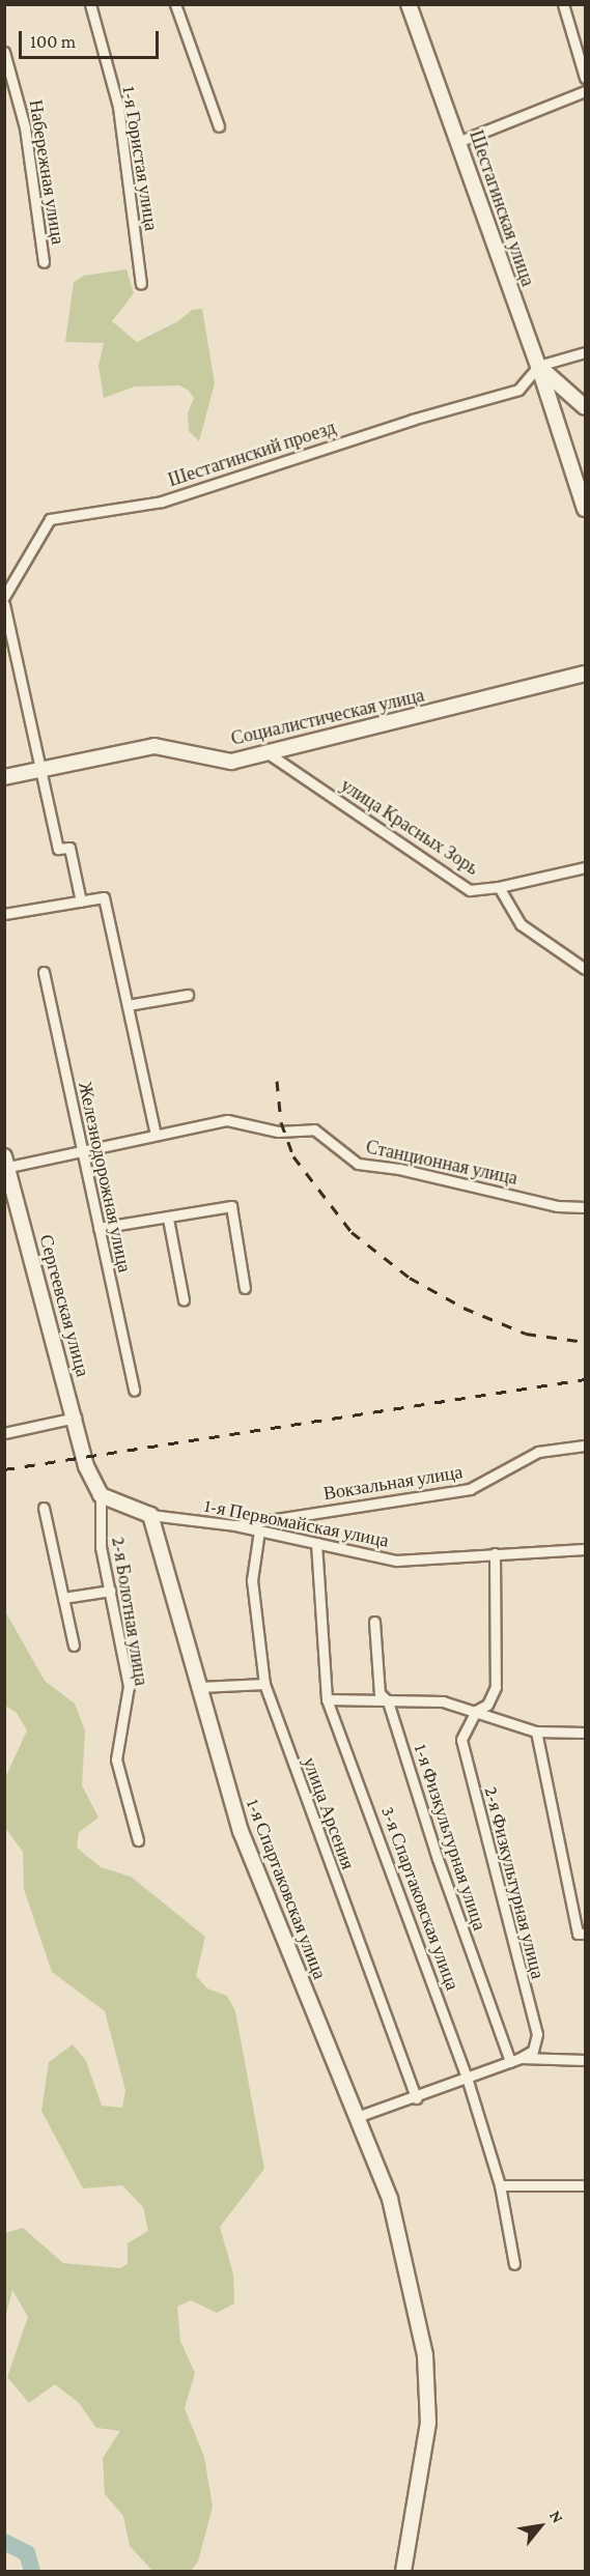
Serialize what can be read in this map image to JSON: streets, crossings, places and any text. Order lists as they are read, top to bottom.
{
  "streets": {
    "street": [
      "1-я Гористая улица",
      "Набережная улица",
      "Шестагинская улица",
      "Шестагинский проезд",
      "Социалистическая улица",
      "улица Красных Зорь",
      "Станционная улица",
      "Железнодорожная улица",
      "Сергеевская улица",
      "Вокзальная улица",
      "1-я Первомайская улица",
      "2-я Болотная улица",
      "улица Арсения",
      "1-я Физкультурная улица",
      "2-я Физкультурная улица",
      "1-я Спартаковская улица",
      "3-я Спартаковская улица"
    ]
  },
  "crossings": [
    ["Шестагинская улица", "Шестагинский проезд"],
    ["Социалистическая улица", "улица Красных Зорь"],
    ["Станционная улица", "Железнодорожная улица"],
    ["Станционная улица", "Сергеевская улица"],
    ["Сергеевская улица", "2-я Болотная улица"],
    ["Вокзальная улица", "1-я Первомайская улица"],
    ["1-я Первомайская улица", "улица Арсения"],
    ["1-я Первомайская улица", "2-я Физкультурная улица"],
    ["1-я Первомайская улица", "1-я Спартаковская улица"],
    ["1-я Первомайская улица", "3-я Спартаковская улица"]
  ],
  "scale_bar": "100 m",
  "north": "top right"
}
